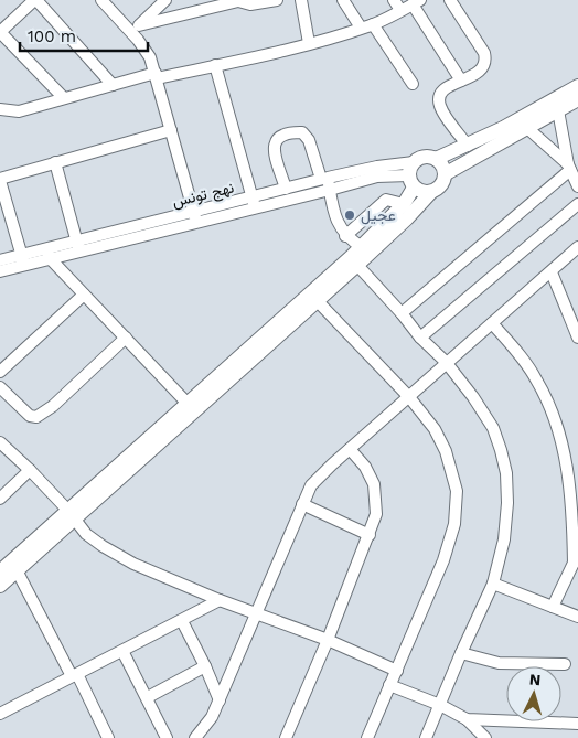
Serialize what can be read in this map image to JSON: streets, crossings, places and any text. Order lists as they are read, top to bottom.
{
  "streets": {
    "street": ["نهج تونس"]
  },
  "places": ["عجيل"],
  "scale_bar": "100 m",
  "north": "top"
}
